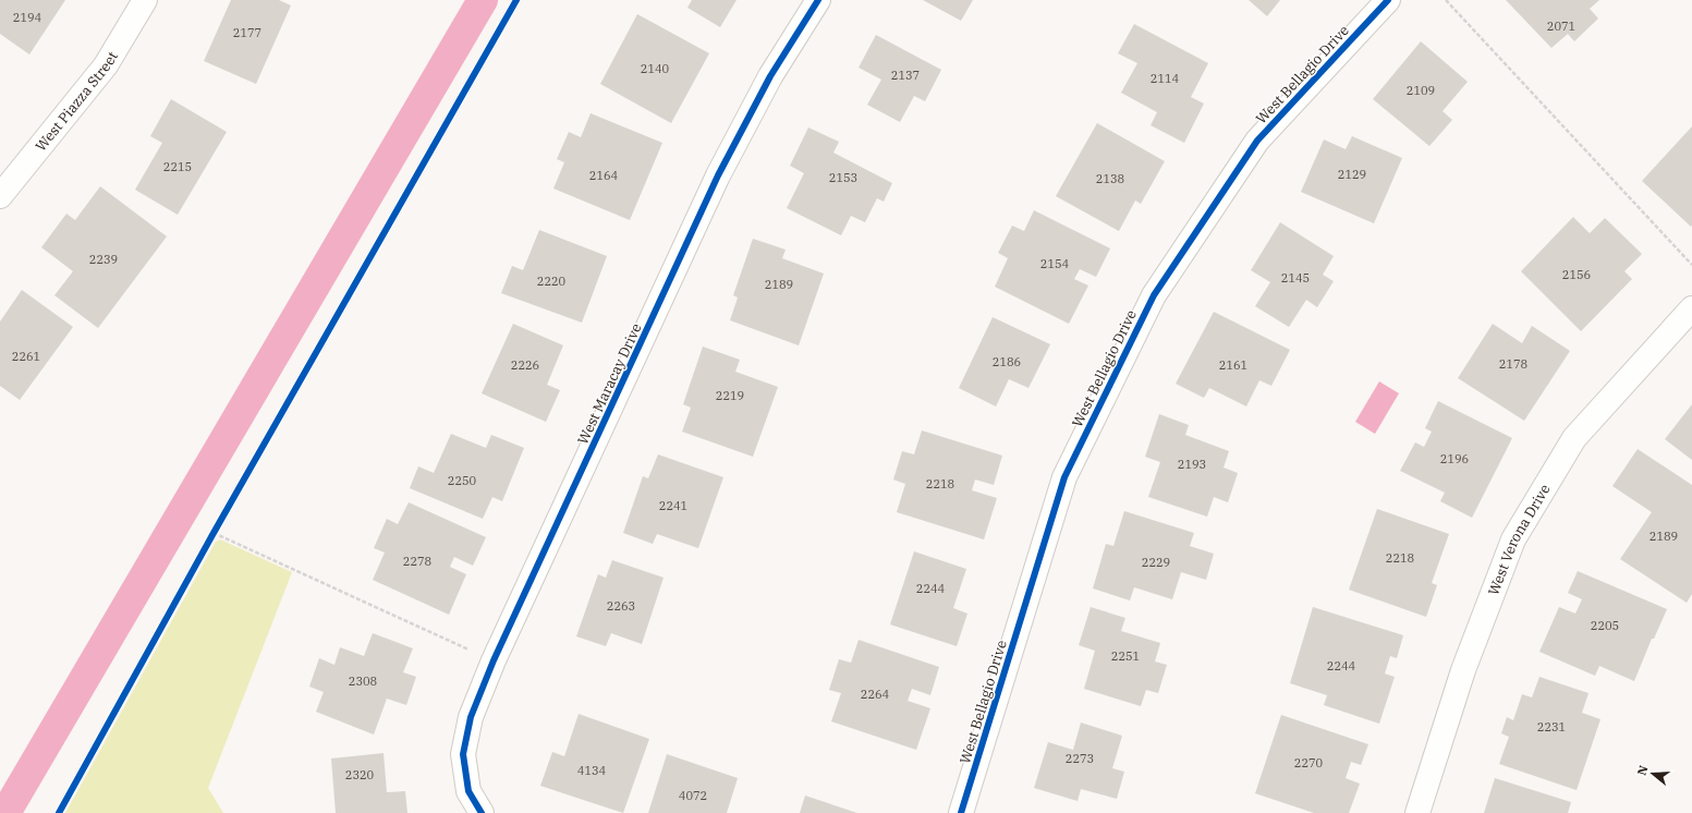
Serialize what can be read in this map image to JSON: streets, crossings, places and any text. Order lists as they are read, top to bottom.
{
  "streets": {
    "street": [
      "West Bellagio Drive",
      "West Piazza Street",
      "West Maracay Drive",
      "West Verona Drive"
    ]
  },
  "house_numbers": [
    "2194",
    "2071",
    "2177",
    "2140",
    "2137",
    "2114",
    "2109",
    "2215",
    "2129",
    "2164",
    "2153",
    "2138",
    "2239",
    "2154",
    "2156",
    "2145",
    "2220",
    "2189",
    "2261",
    "2186",
    "2178",
    "2226",
    "2161",
    "2219",
    "2196",
    "2193",
    "2250",
    "2218",
    "2241",
    "2189",
    "2218",
    "2278",
    "2229",
    "2244",
    "2263",
    "2205",
    "2251",
    "2244",
    "2308",
    "2264",
    "2231",
    "2273",
    "2270",
    "4134",
    "2320",
    "4072"
  ],
  "north": "left"
}
